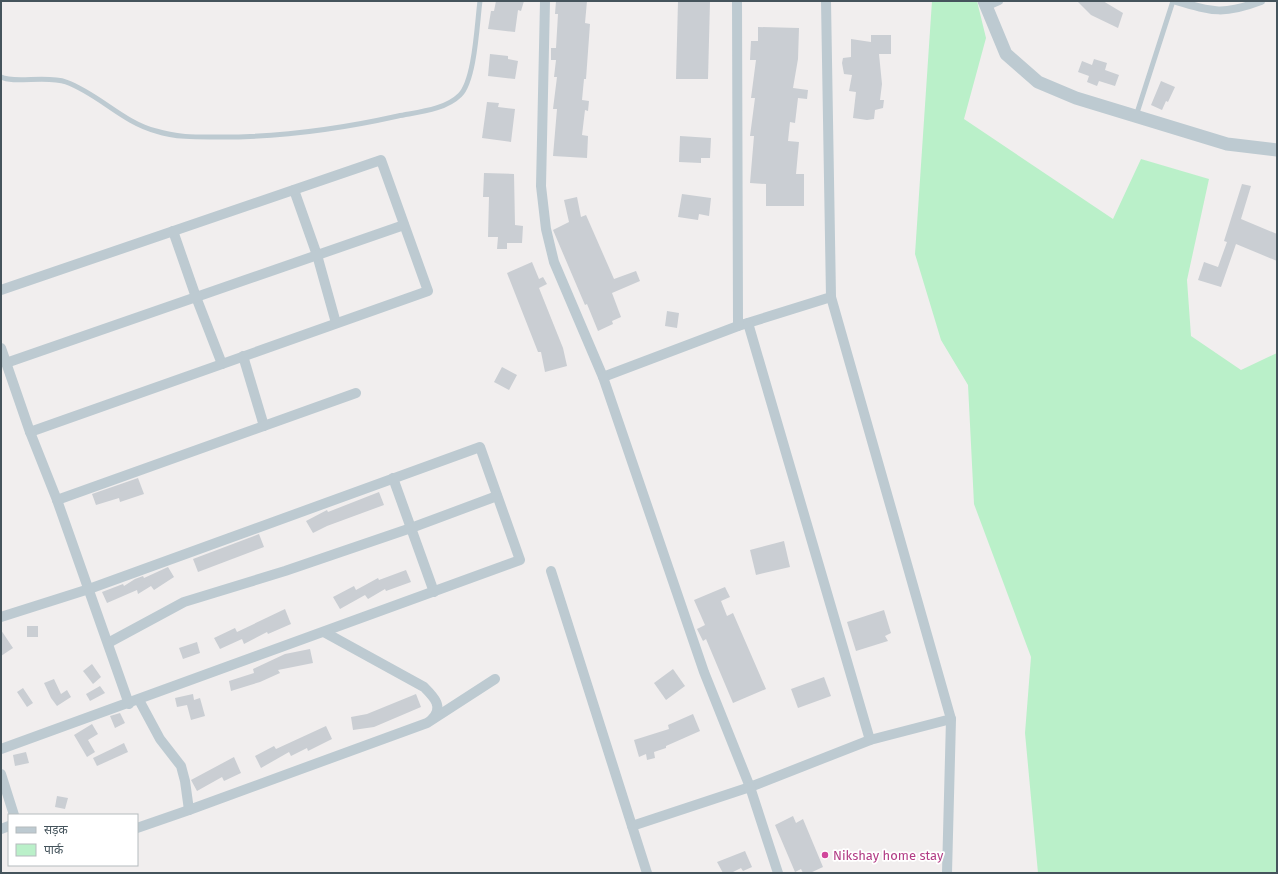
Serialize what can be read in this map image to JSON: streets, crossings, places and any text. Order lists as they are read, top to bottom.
{
  "places": ["Nikshay home stay"],
  "legend": ["सड़क", "पार्क"]
}
